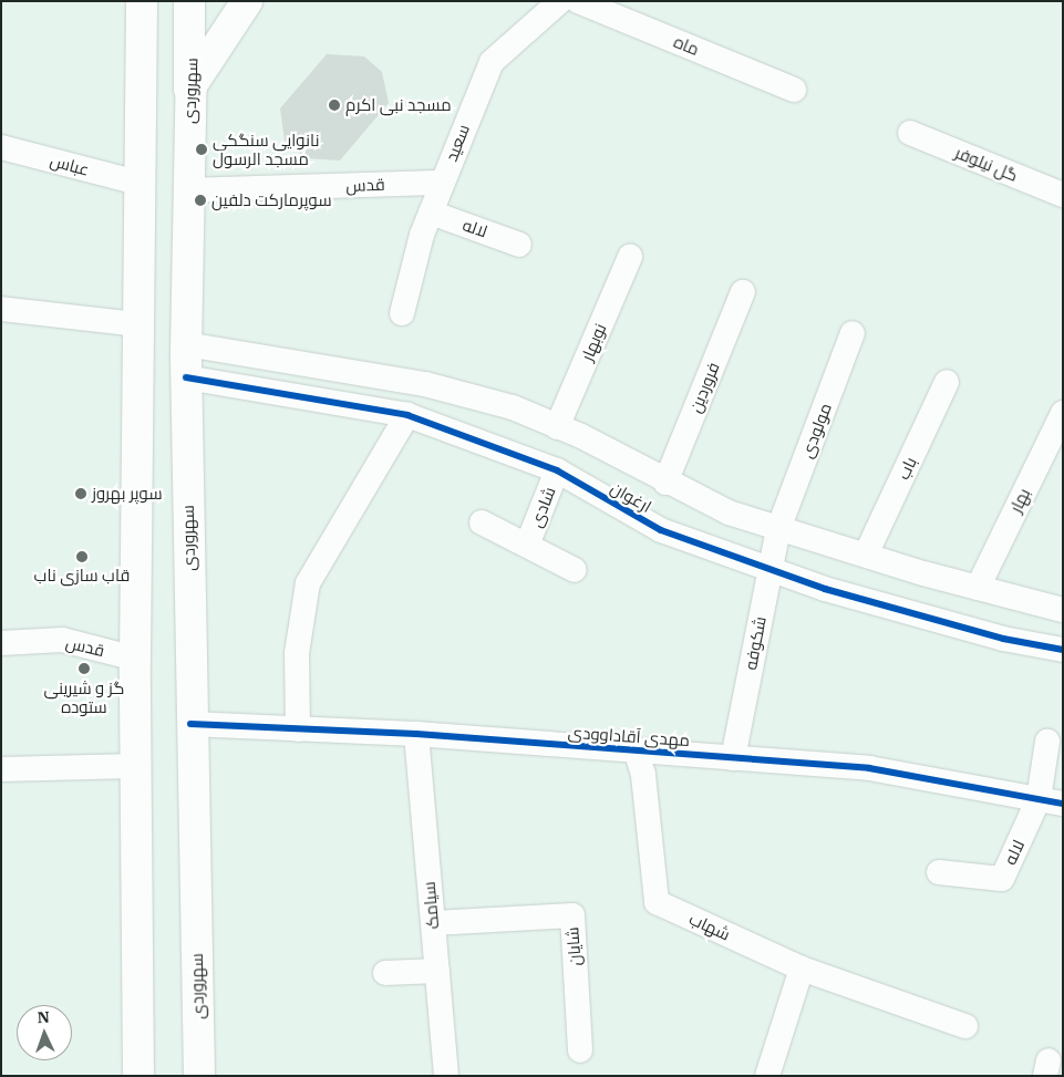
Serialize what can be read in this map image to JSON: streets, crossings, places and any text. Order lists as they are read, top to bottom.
{
  "streets": {
    "main road": ["سهروردی"],
    "street": [
      "ماه",
      "سعید",
      "گل نیلوفر",
      "عباس",
      "قدس",
      "لاله",
      "نوبهار",
      "فروردین",
      "مولودی",
      "باب",
      "ارغوان",
      "بهار",
      "شادی",
      "شکوفه",
      "مهدی آقاداوودی",
      "سیامک",
      "شهاب",
      "شایان"
    ]
  },
  "crossings": [
    ["سهروردی", "قدس"],
    ["سهروردی", "ارغوان"],
    ["سهروردی", "مهدی آقاداوودی"],
    ["سعید", "قدس"],
    ["سعید", "لاله"],
    ["لاله", "مهدی آقاداوودی"],
    ["نوبهار", "ارغوان"],
    ["فروردین", "ارغوان"],
    ["مولودی", "ارغوان"],
    ["مولودی", "شکوفه"],
    ["باب", "ارغوان"],
    ["ارغوان", "بهار"],
    ["ارغوان", "شادی"],
    ["ارغوان", "شکوفه"],
    ["شکوفه", "مهدی آقاداوودی"],
    ["مهدی آقاداوودی", "سیامک"],
    ["مهدی آقاداوودی", "شهاب"],
    ["سیامک", "شایان"]
  ],
  "places": [
    "مسجد نبی اکرم",
    "نانوایی سنگکی مسجد الرسول",
    "سوپرمارکت دلفین",
    "سوپر بهروز",
    "قاب سازی ناب",
    "گز و شیرینی ستوده"
  ],
  "north": "top"
}
